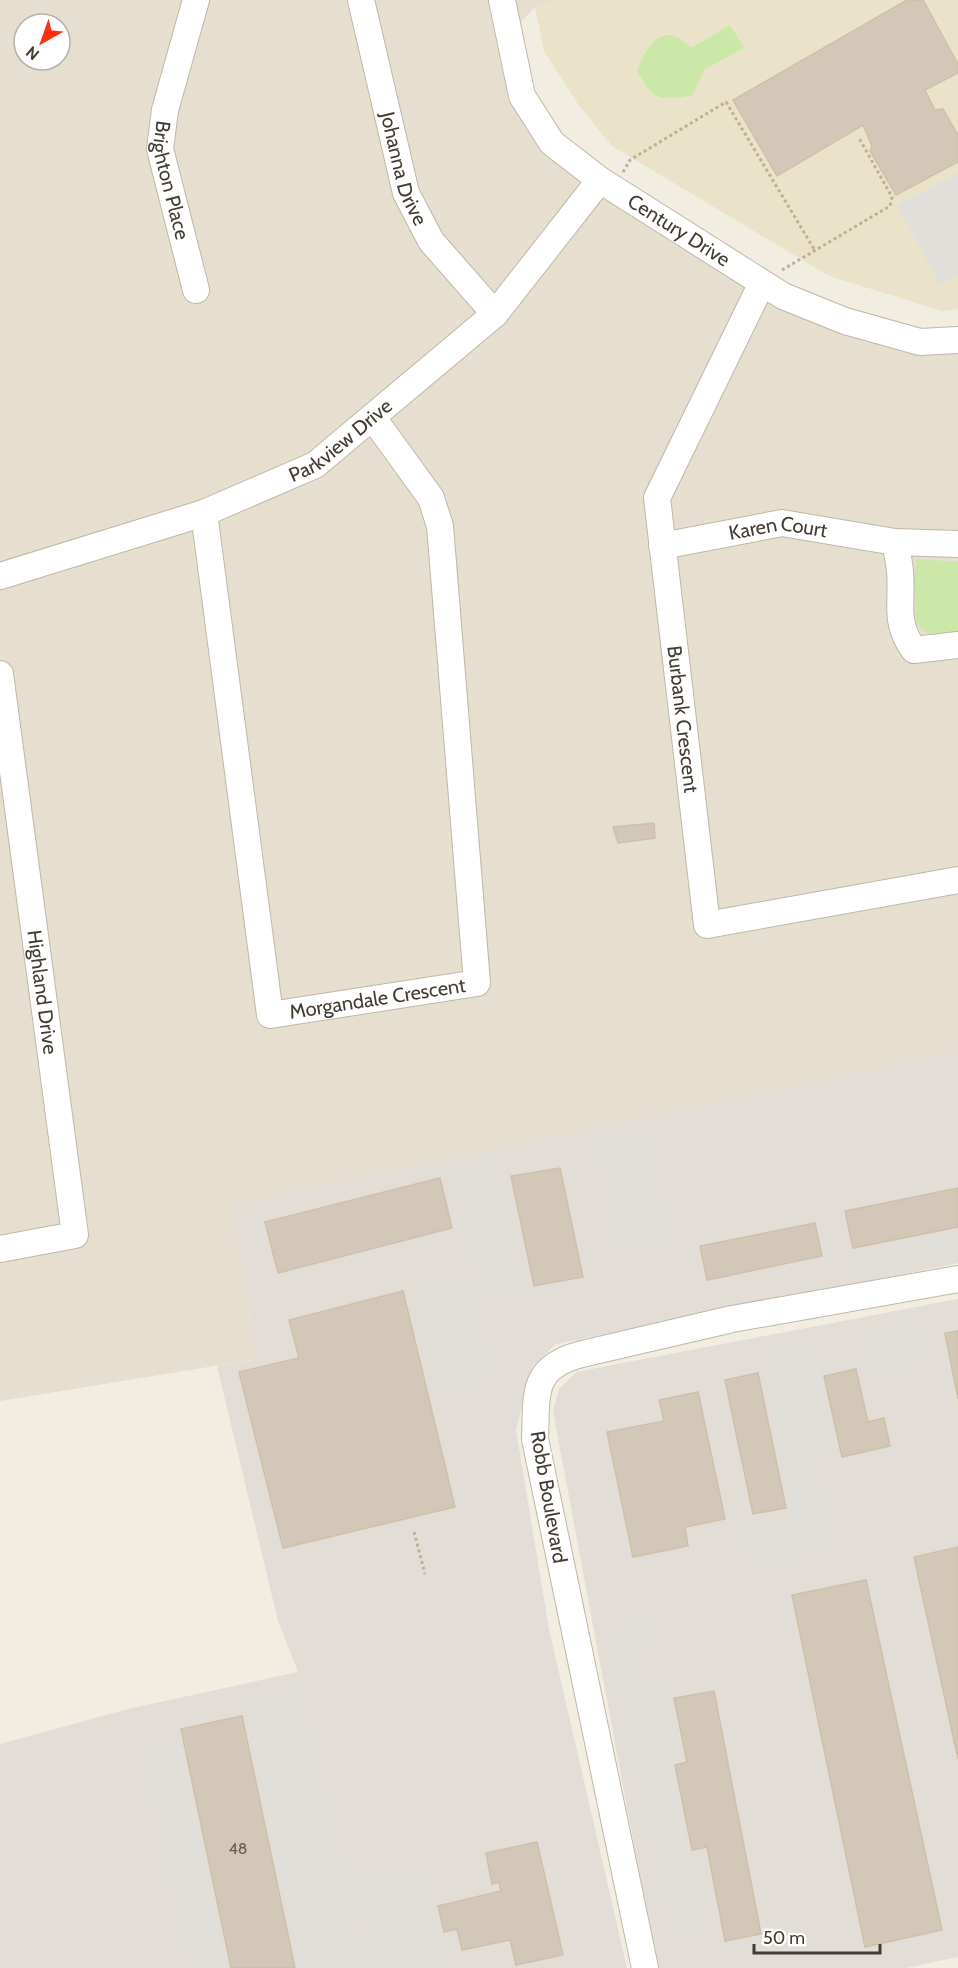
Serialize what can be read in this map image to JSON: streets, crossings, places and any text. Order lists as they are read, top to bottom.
{
  "streets": {
    "street": [
      "Johanna Drive",
      "Brighton Place",
      "Century Drive",
      "Parkview Drive",
      "Karen Court",
      "Burbank Crescent",
      "Highland Drive",
      "Morgandale Crescent",
      "Robb Boulevard"
    ]
  },
  "crossings": [
    ["Johanna Drive", "Parkview Drive"],
    ["Century Drive", "Parkview Drive"],
    ["Century Drive", "Burbank Crescent"],
    ["Parkview Drive", "Morgandale Crescent"],
    ["Karen Court", "Burbank Crescent"]
  ],
  "house_numbers": ["48"],
  "scale_bar": "50 m",
  "north": "bottom left"
}
